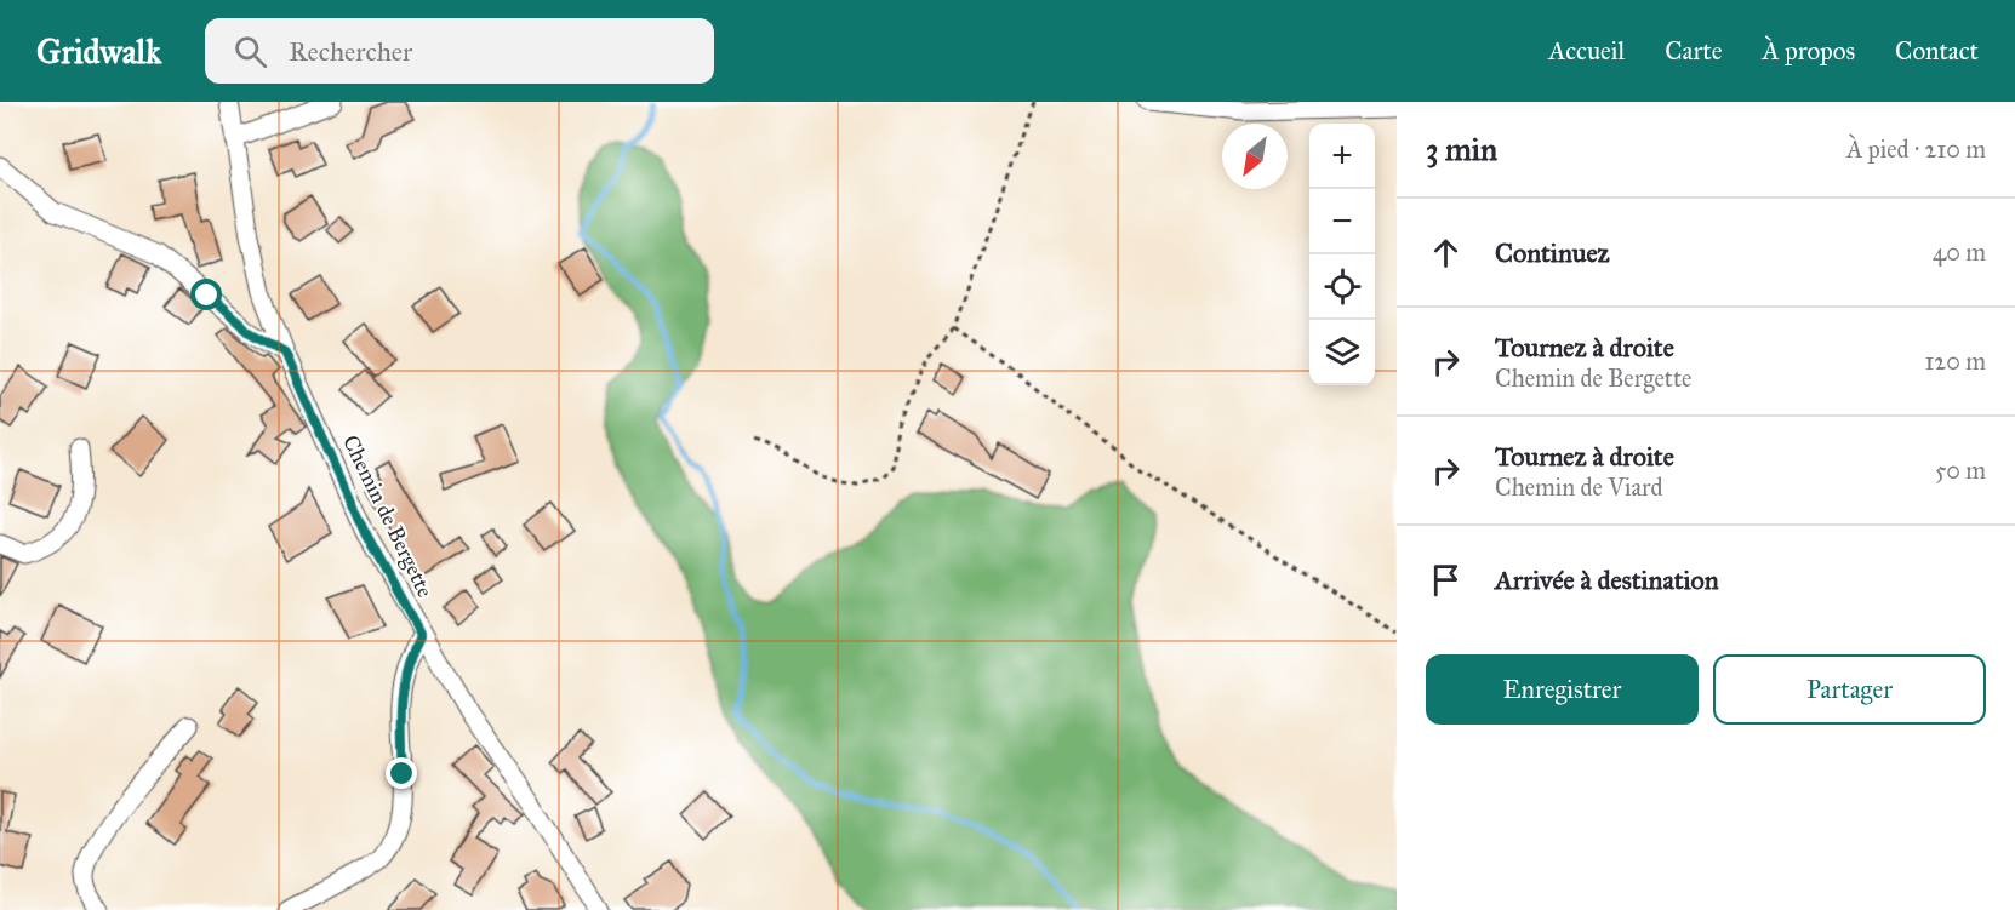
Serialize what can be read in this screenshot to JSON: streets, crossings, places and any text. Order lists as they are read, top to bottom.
{
  "streets": {
    "street": ["Chemin de Bergette"]
  },
  "north": "bottom left",
  "page": {
    "header": "Gridwalk",
    "search": "Rechercher",
    "nav": [
      "Accueil",
      "Carte",
      "À propos",
      "Contact"
    ],
    "heading": ["3 min", "À pied · 210 m"],
    "map_buttons": ["+", "−"],
    "list": [
      ["Continuez", "40 m"],
      ["Tournez à droite", "Chemin de Bergette", "120 m"],
      ["Tournez à droite", "Chemin de Viard", "50 m"],
      "Arrivée à destination"
    ],
    "buttons": ["Enregistrer", "Partager"]
  }
}
